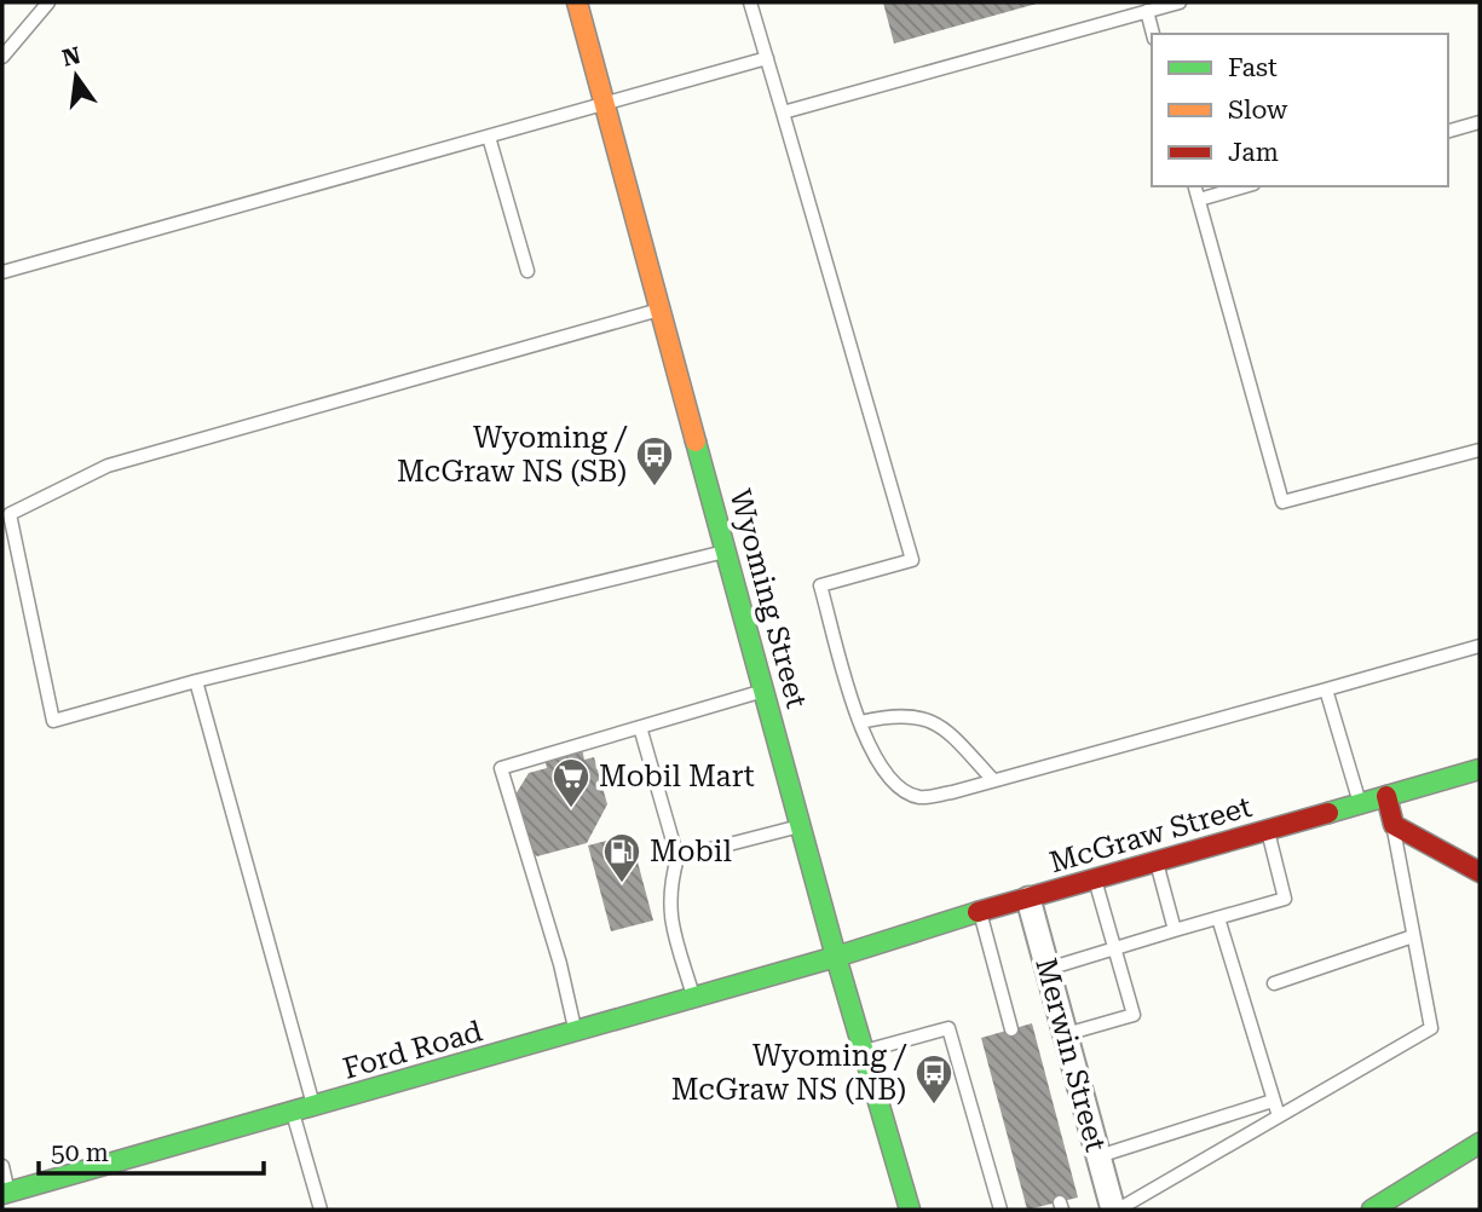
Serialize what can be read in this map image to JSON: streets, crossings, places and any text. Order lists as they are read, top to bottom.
{
  "streets": {
    "main road": ["Wyoming Street", "McGraw Street", "Ford Road"],
    "street": ["Merwin Street"]
  },
  "crossings": [
    ["Wyoming Street", "McGraw Street"],
    ["Wyoming Street", "Ford Road"],
    ["McGraw Street", "Ford Road"],
    ["McGraw Street", "Merwin Street"]
  ],
  "places": {
    "bus stop": ["Wyoming / McGraw NS (SB)", "Wyoming / McGraw NS (NB)"],
    "supermarket": ["Mobil Mart"],
    "fuel station": ["Mobil"]
  },
  "legend": ["Fast", "Slow", "Jam"],
  "scale_bar": "50 m",
  "north": "top"
}
